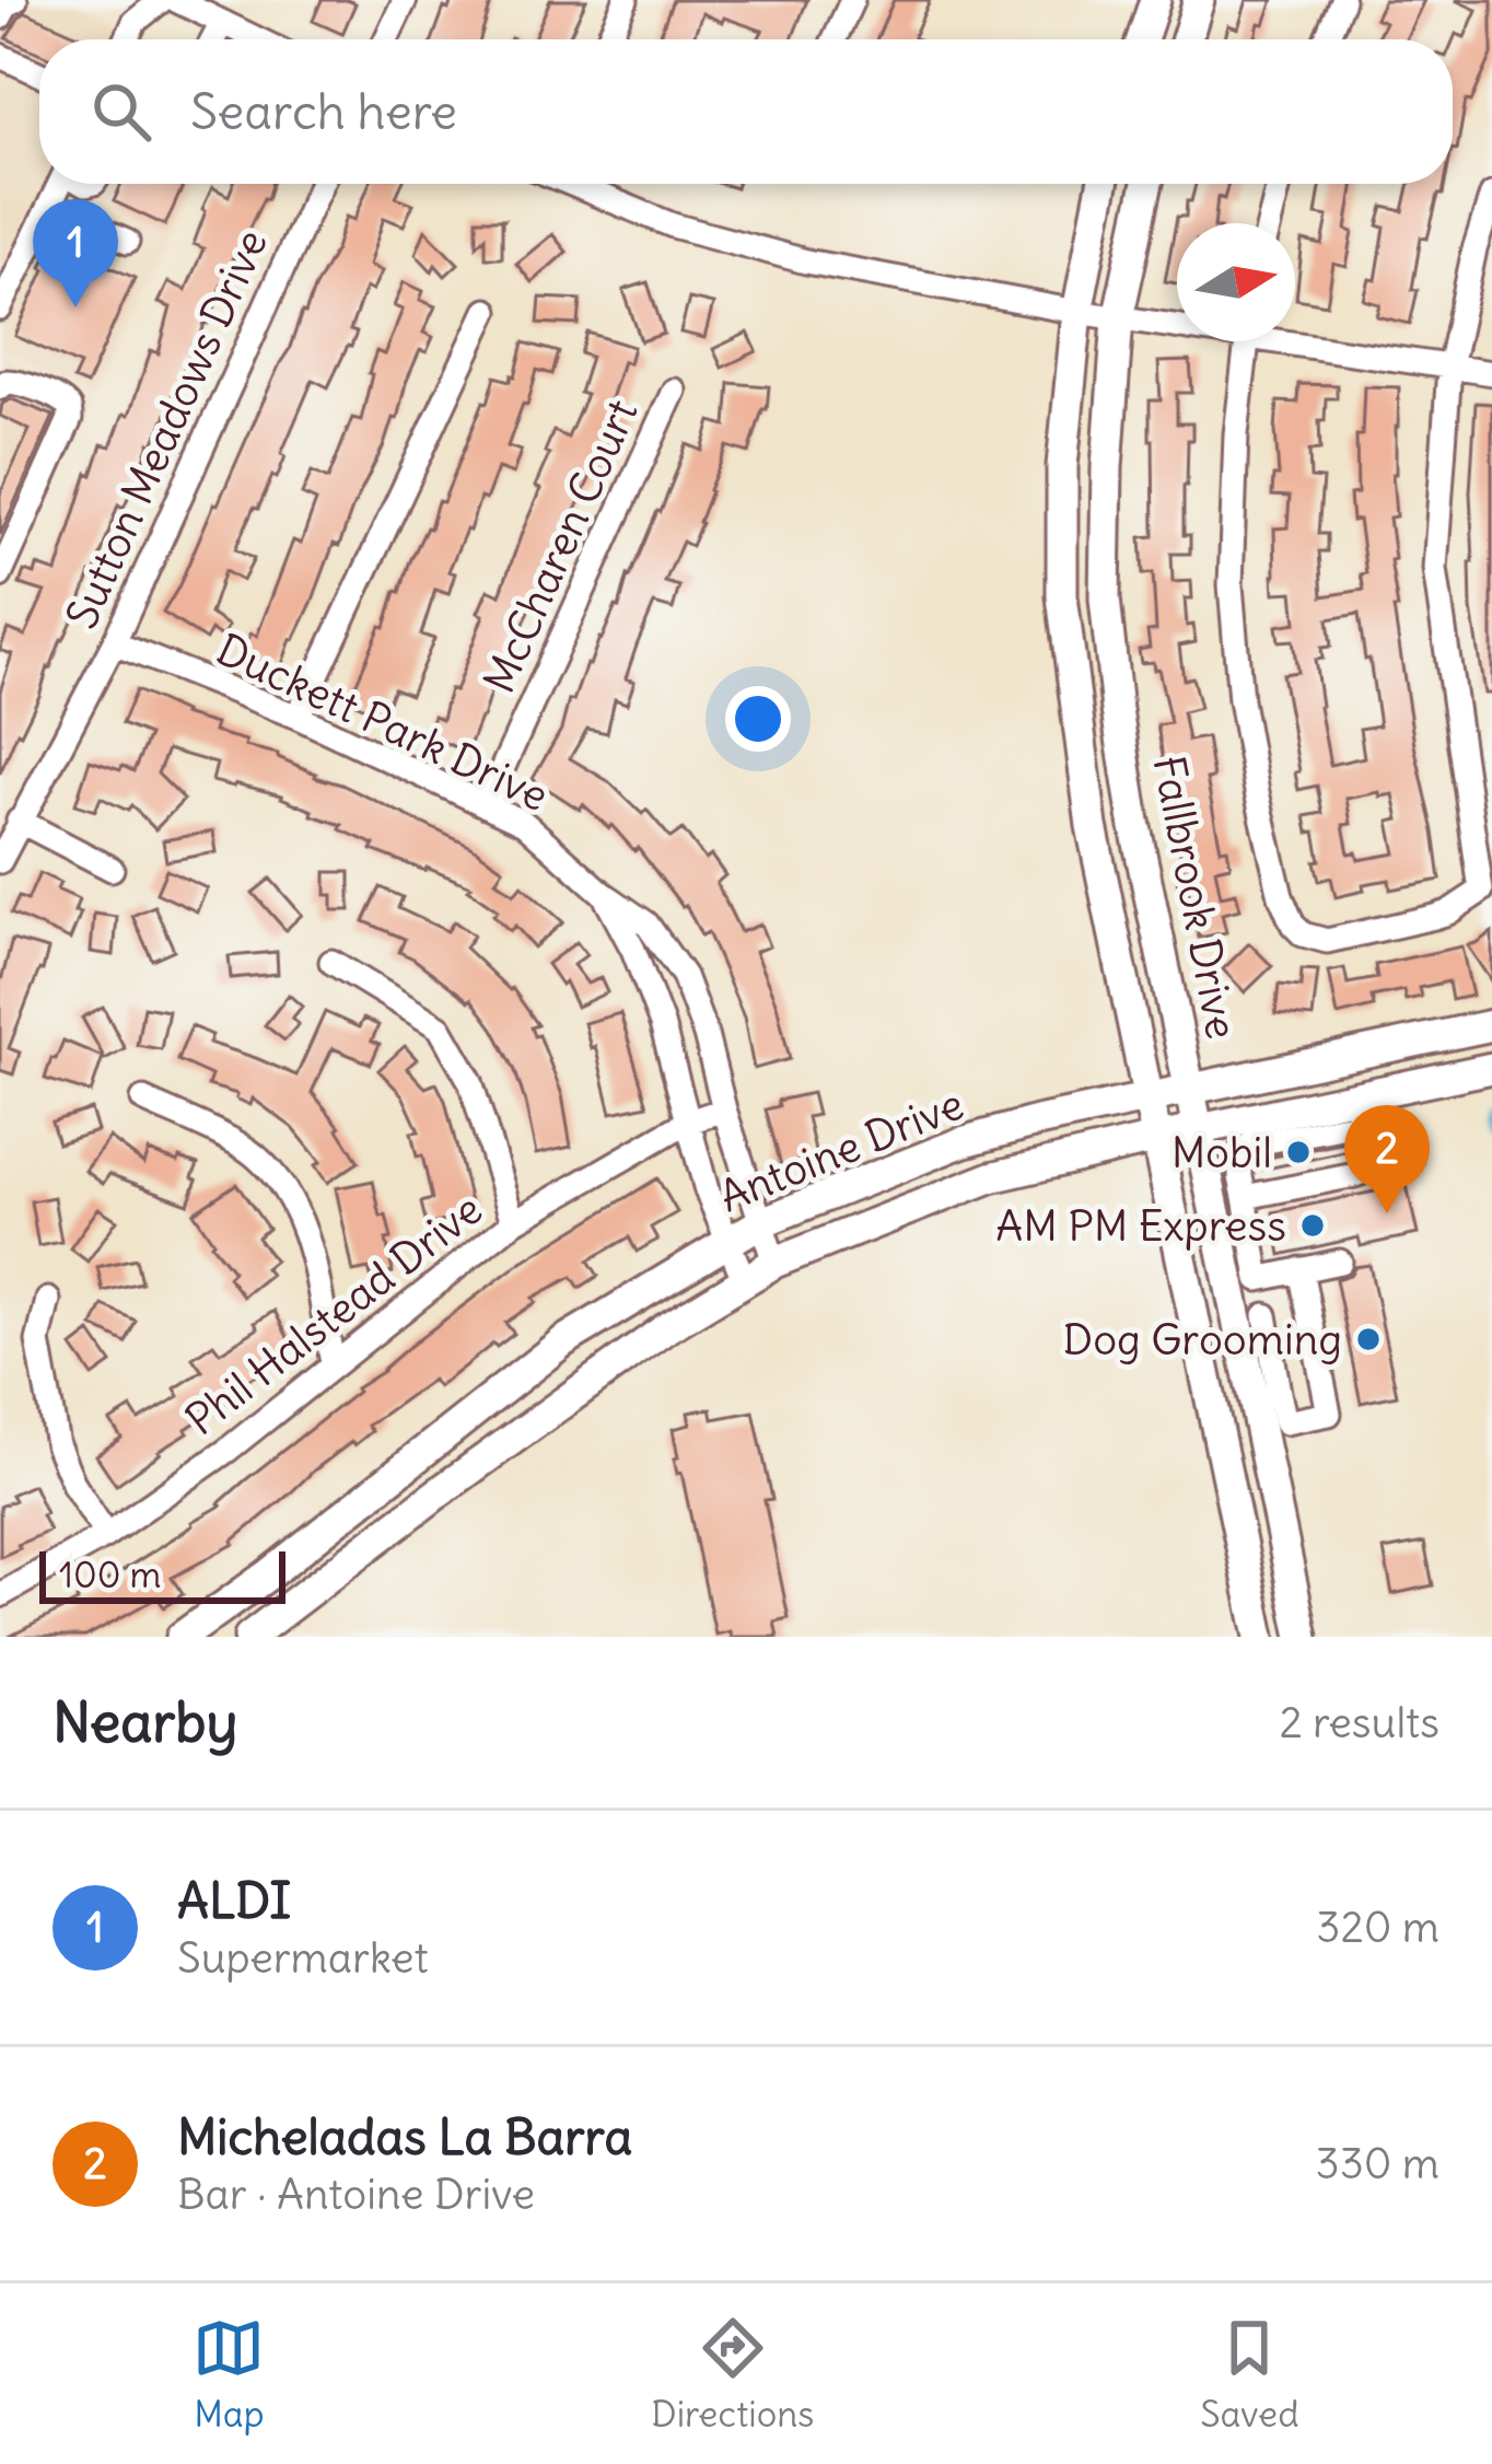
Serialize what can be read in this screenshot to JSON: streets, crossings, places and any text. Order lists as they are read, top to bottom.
{
  "streets": {
    "main road": ["Fallbrook Drive", "Antoine Drive"],
    "street": [
      "Sutton Meadows Drive",
      "McCharen Court",
      "Duckett Park Drive",
      "Phil Halstead Drive"
    ]
  },
  "crossings": [
    ["Sutton Meadows Drive", "Duckett Park Drive"],
    ["McCharen Court", "Duckett Park Drive"],
    ["Duckett Park Drive", "Antoine Drive"],
    ["Duckett Park Drive", "Phil Halstead Drive"],
    ["Fallbrook Drive", "Antoine Drive"]
  ],
  "places": ["Mobil", "AM PM Express", "Dog Grooming"],
  "scale_bar": "100 m",
  "north": "right",
  "page": {
    "search": "Search here",
    "pins": ["1", "2"],
    "scale": "100 m",
    "heading": ["Nearby", "2 results"],
    "list": [
      {
        "mark": "1",
        "name": "ALDI",
        "note": "Supermarket",
        "value": "320 m"
      },
      {
        "mark": "2",
        "name": "Micheladas La Barra",
        "note": "Bar · Antoine Drive",
        "value": "330 m"
      }
    ],
    "nav": ["Map", "Directions", "Saved"]
  }
}
